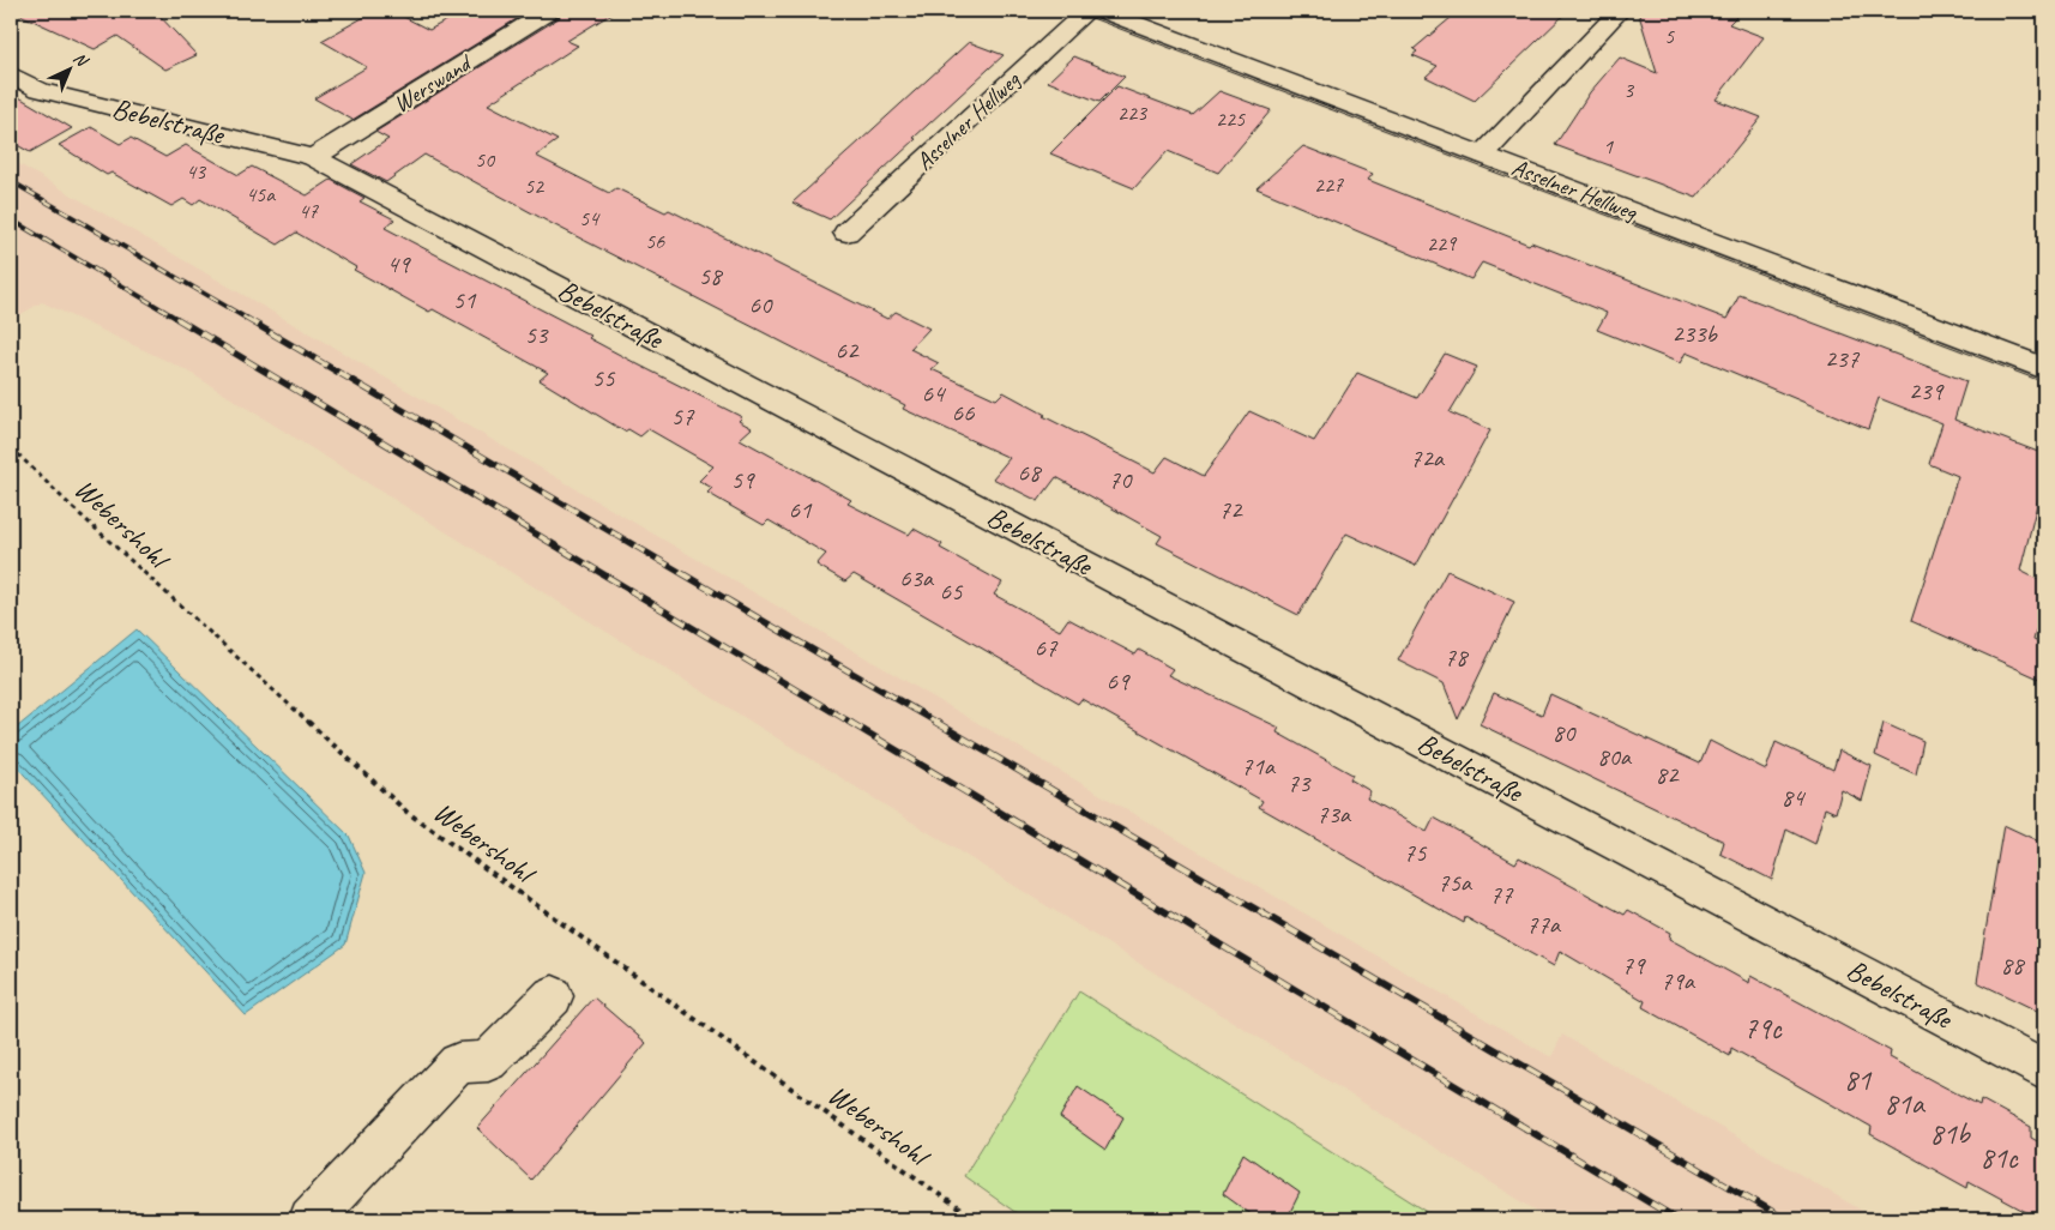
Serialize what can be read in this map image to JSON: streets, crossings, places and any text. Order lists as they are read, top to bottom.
{
  "streets": {
    "street": ["Werswand", "Bebelstraße", "Asselner Hellweg"],
    "path": ["Webershohl"]
  },
  "crossings": [
    ["Werswand", "Bebelstraße"]
  ],
  "house_numbers": [
    "5",
    "3",
    "223",
    "225",
    "1",
    "50",
    "43",
    "227",
    "52",
    "45a",
    "47",
    "54",
    "56",
    "229",
    "49",
    "58",
    "51",
    "60",
    "233b",
    "53",
    "62",
    "237",
    "55",
    "239",
    "64",
    "66",
    "57",
    "72a",
    "68",
    "59",
    "70",
    "61",
    "72",
    "63a",
    "65",
    "67",
    "78",
    "69",
    "80",
    "80a",
    "71a",
    "82",
    "73",
    "84",
    "73a",
    "75",
    "75a",
    "77",
    "77a",
    "79",
    "88",
    "79a",
    "79c",
    "81",
    "81a",
    "81b",
    "81c"
  ],
  "north": "top right"
}
